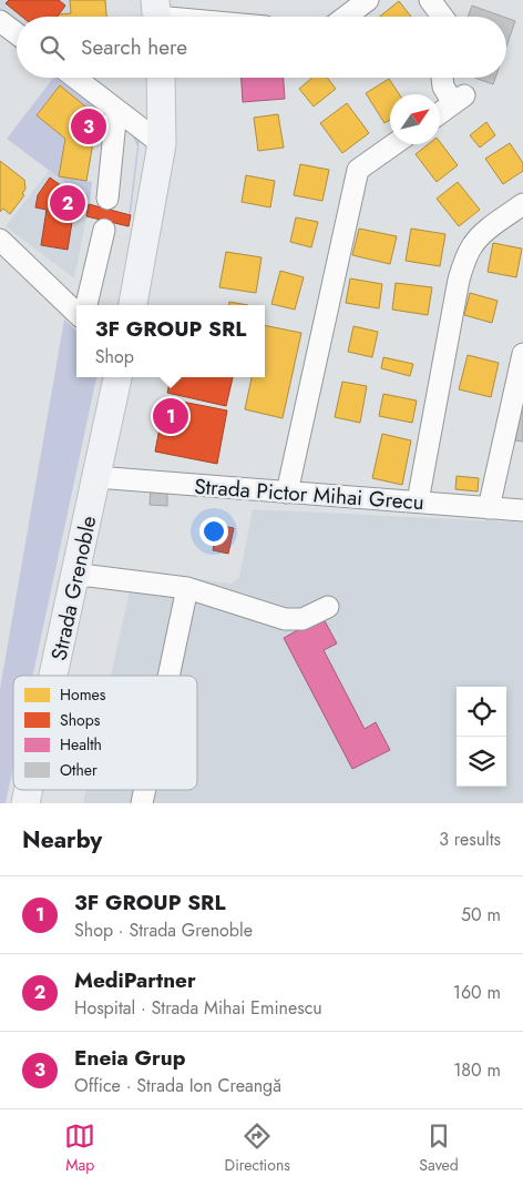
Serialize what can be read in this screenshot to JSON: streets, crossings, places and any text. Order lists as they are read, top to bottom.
{
  "streets": {
    "main road": ["Strada Grenoble"],
    "street": ["Strada Pictor Mihai Grecu"]
  },
  "crossings": [
    ["Strada Pictor Mihai Grecu", "Strada Grenoble"]
  ],
  "legend": [
    "Homes",
    "Shops",
    "Health",
    "Other"
  ],
  "north": "top right",
  "page": {
    "search": "Search here",
    "pins": ["3", "2", "1"],
    "popup": ["3F GROUP SRL", "Shop"],
    "heading": ["Nearby", "3 results"],
    "list": [
      {
        "mark": "1",
        "name": "3F GROUP SRL",
        "note": "Shop · Strada Grenoble",
        "value": "50 m"
      },
      {
        "mark": "2",
        "name": "MediPartner",
        "note": "Hospital · Strada Mihai Eminescu",
        "value": "160 m"
      },
      {
        "mark": "3",
        "name": "Eneia Grup",
        "note": "Office · Strada Ion Creangă",
        "value": "180 m"
      }
    ],
    "nav": ["Map", "Directions", "Saved"]
  }
}
